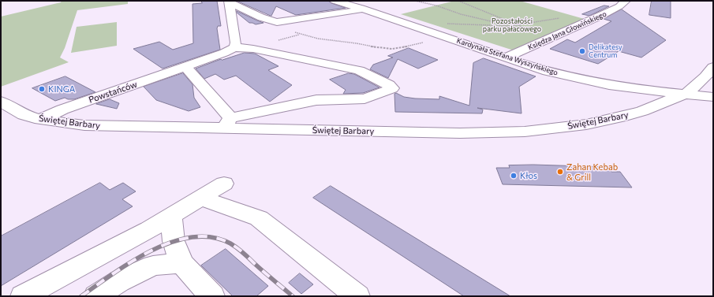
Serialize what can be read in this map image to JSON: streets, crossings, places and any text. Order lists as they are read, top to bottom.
{
  "streets": {
    "street": [
      "Księdza Jana Głowińskiego",
      "Kardynała Stefana Wyszyńskiego",
      "Powstańców",
      "Świętej Barbary"
    ]
  },
  "crossings": [
    ["Księdza Jana Głowińskiego", "Kardynała Stefana Wyszyńskiego"],
    ["Kardynała Stefana Wyszyńskiego", "Świętej Barbary"],
    ["Powstańców", "Świętej Barbary"]
  ],
  "parks": ["Pozostałości parku pałacowego"],
  "places": [
    "Delikatesy Centrum",
    "KINGA",
    "Zahan Kebab & Grill",
    "Kłos"
  ]
}
